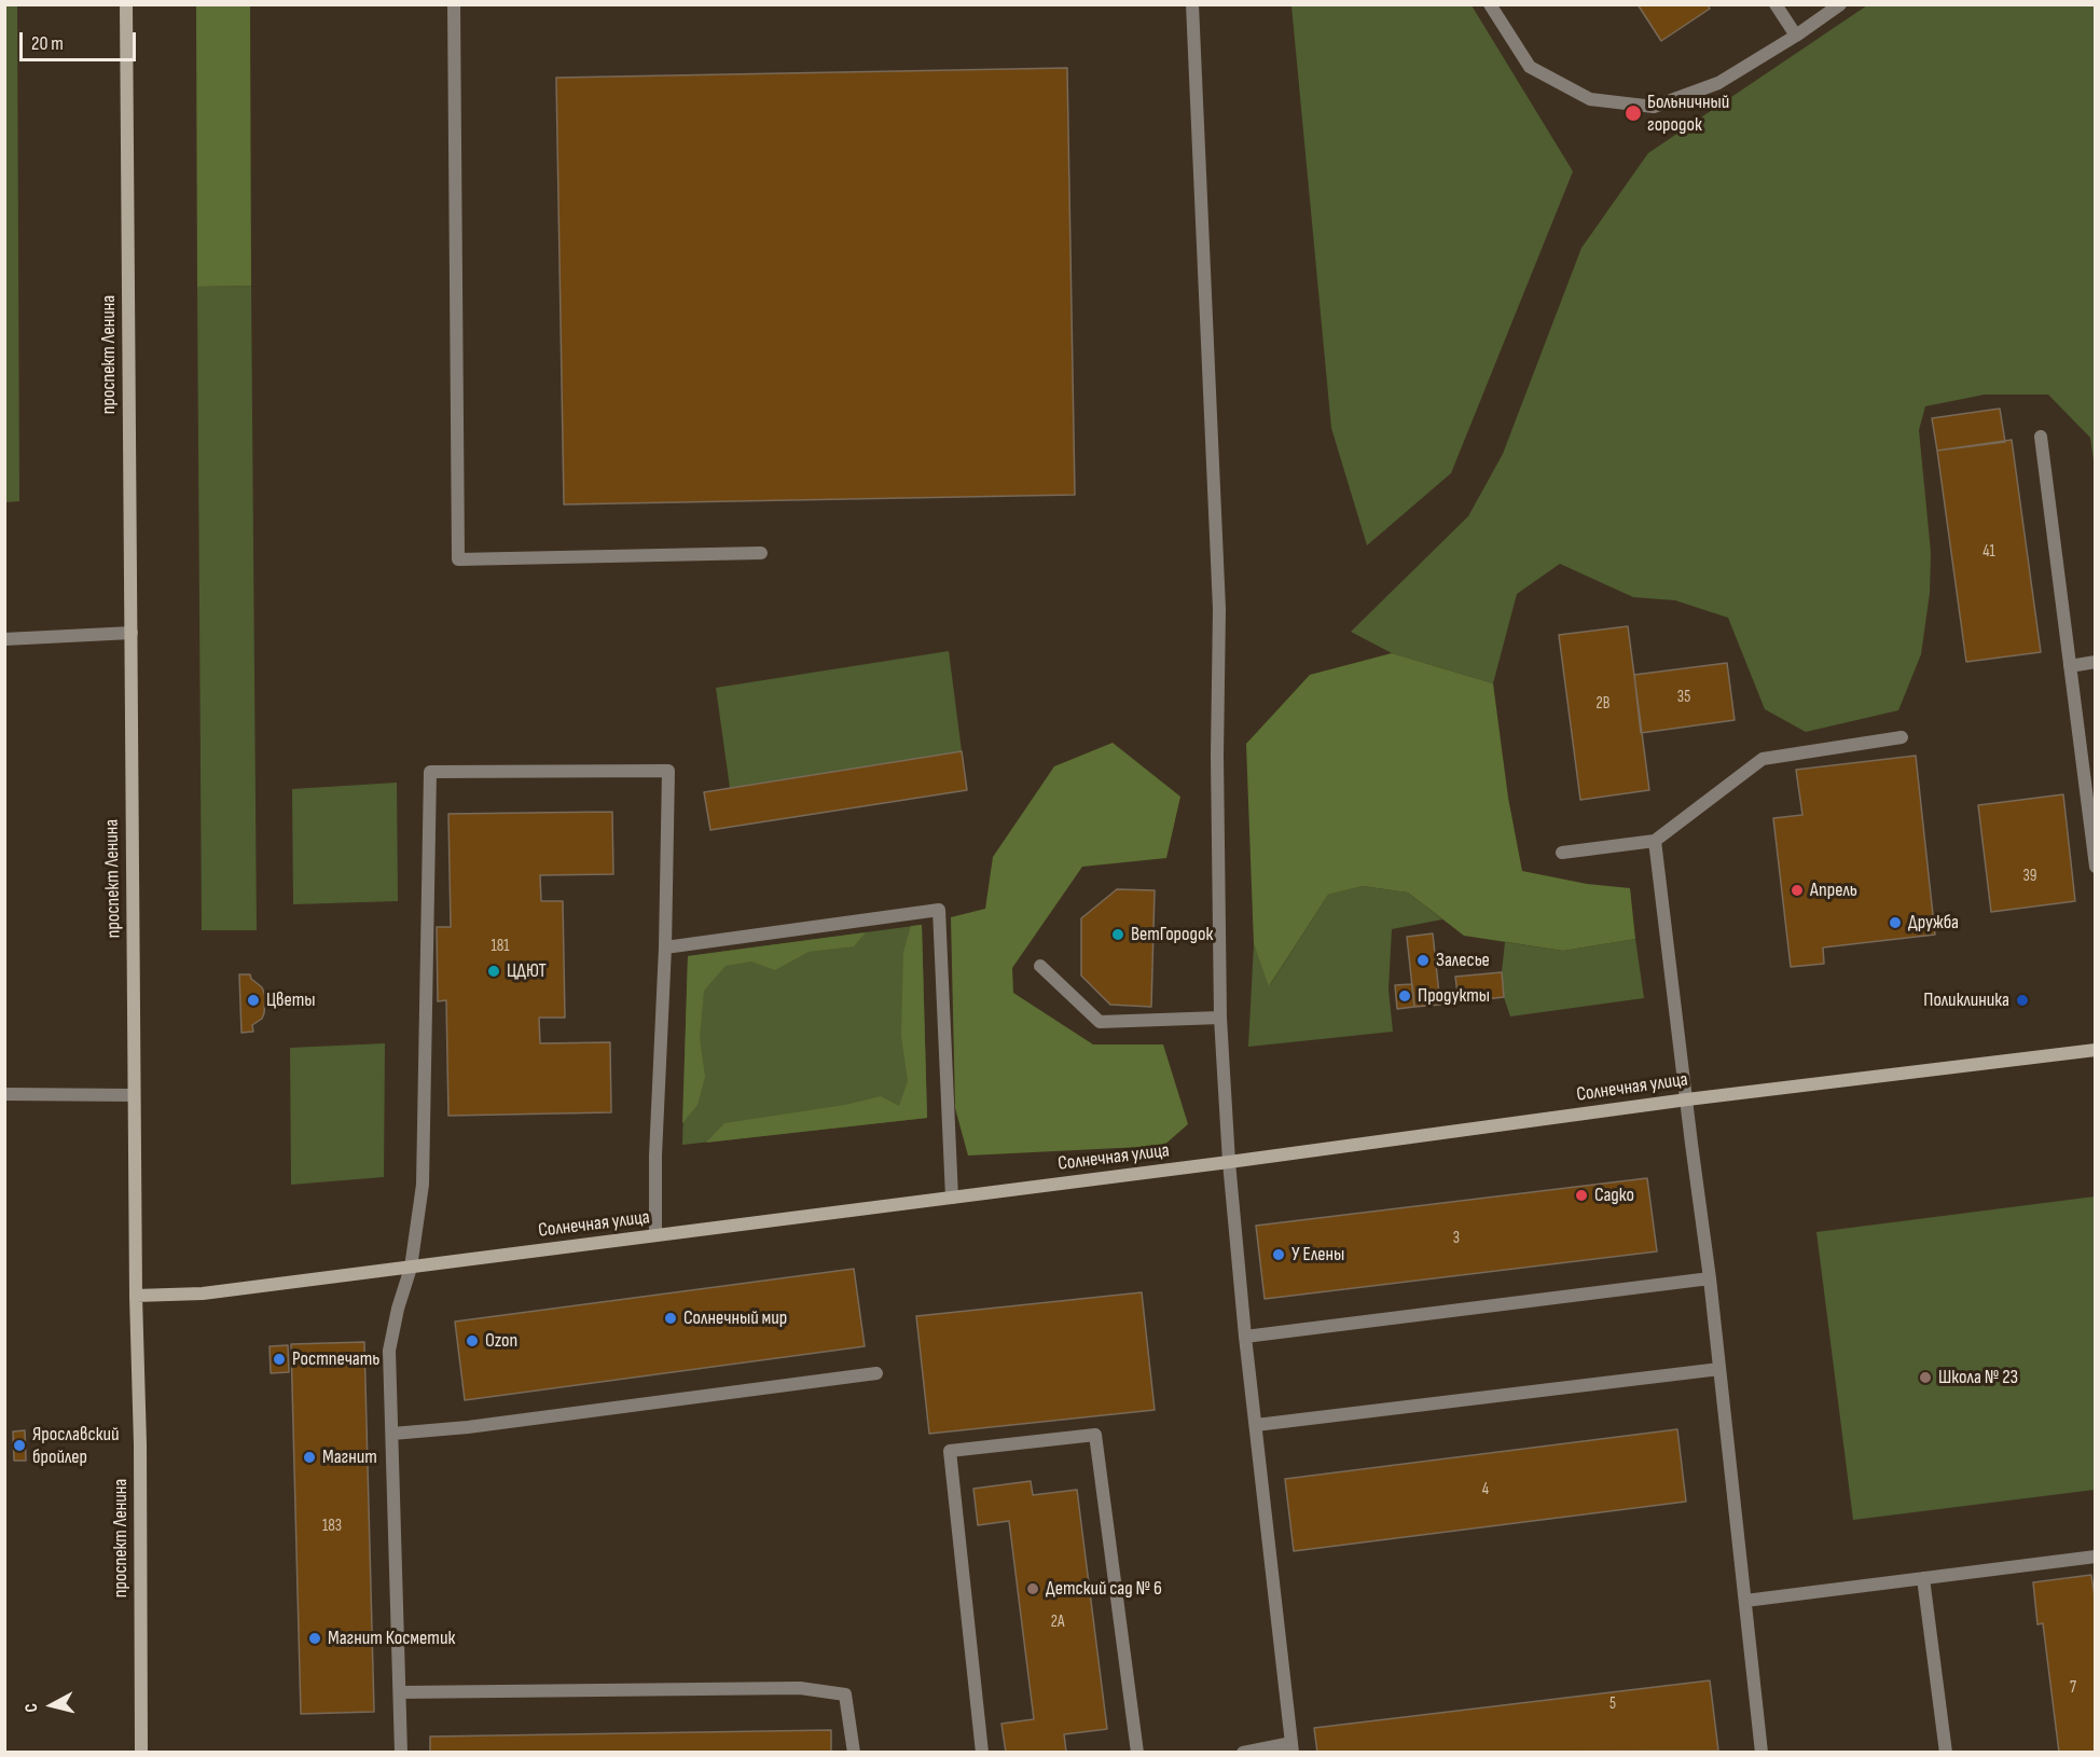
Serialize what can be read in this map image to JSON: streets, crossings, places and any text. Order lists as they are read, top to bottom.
{
  "streets": {
    "street": ["проспект Ленина", "Солнечная улица"]
  },
  "crossings": [
    ["проспект Ленина", "Солнечная улица"]
  ],
  "places": [
    "Больничный городок",
    "Апрель",
    "Дружба",
    "ВетГородок",
    "Залесье",
    "ЦДЮТ",
    "Продукты",
    "Цветы",
    "Поликлиника",
    "Садко",
    "У Елены",
    "Солнечный мир",
    "Ozon",
    "Ростпечать",
    "Школа № 23",
    "Ярославский бройлер",
    "Магнит",
    "Детский сад № 6",
    "Магнит Косметик"
  ],
  "house_numbers": [
    "41",
    "35",
    "2В",
    "39",
    "181",
    "3",
    "4",
    "183",
    "2А",
    "7",
    "5"
  ],
  "scale_bar": "20 m",
  "north": "left"
}
